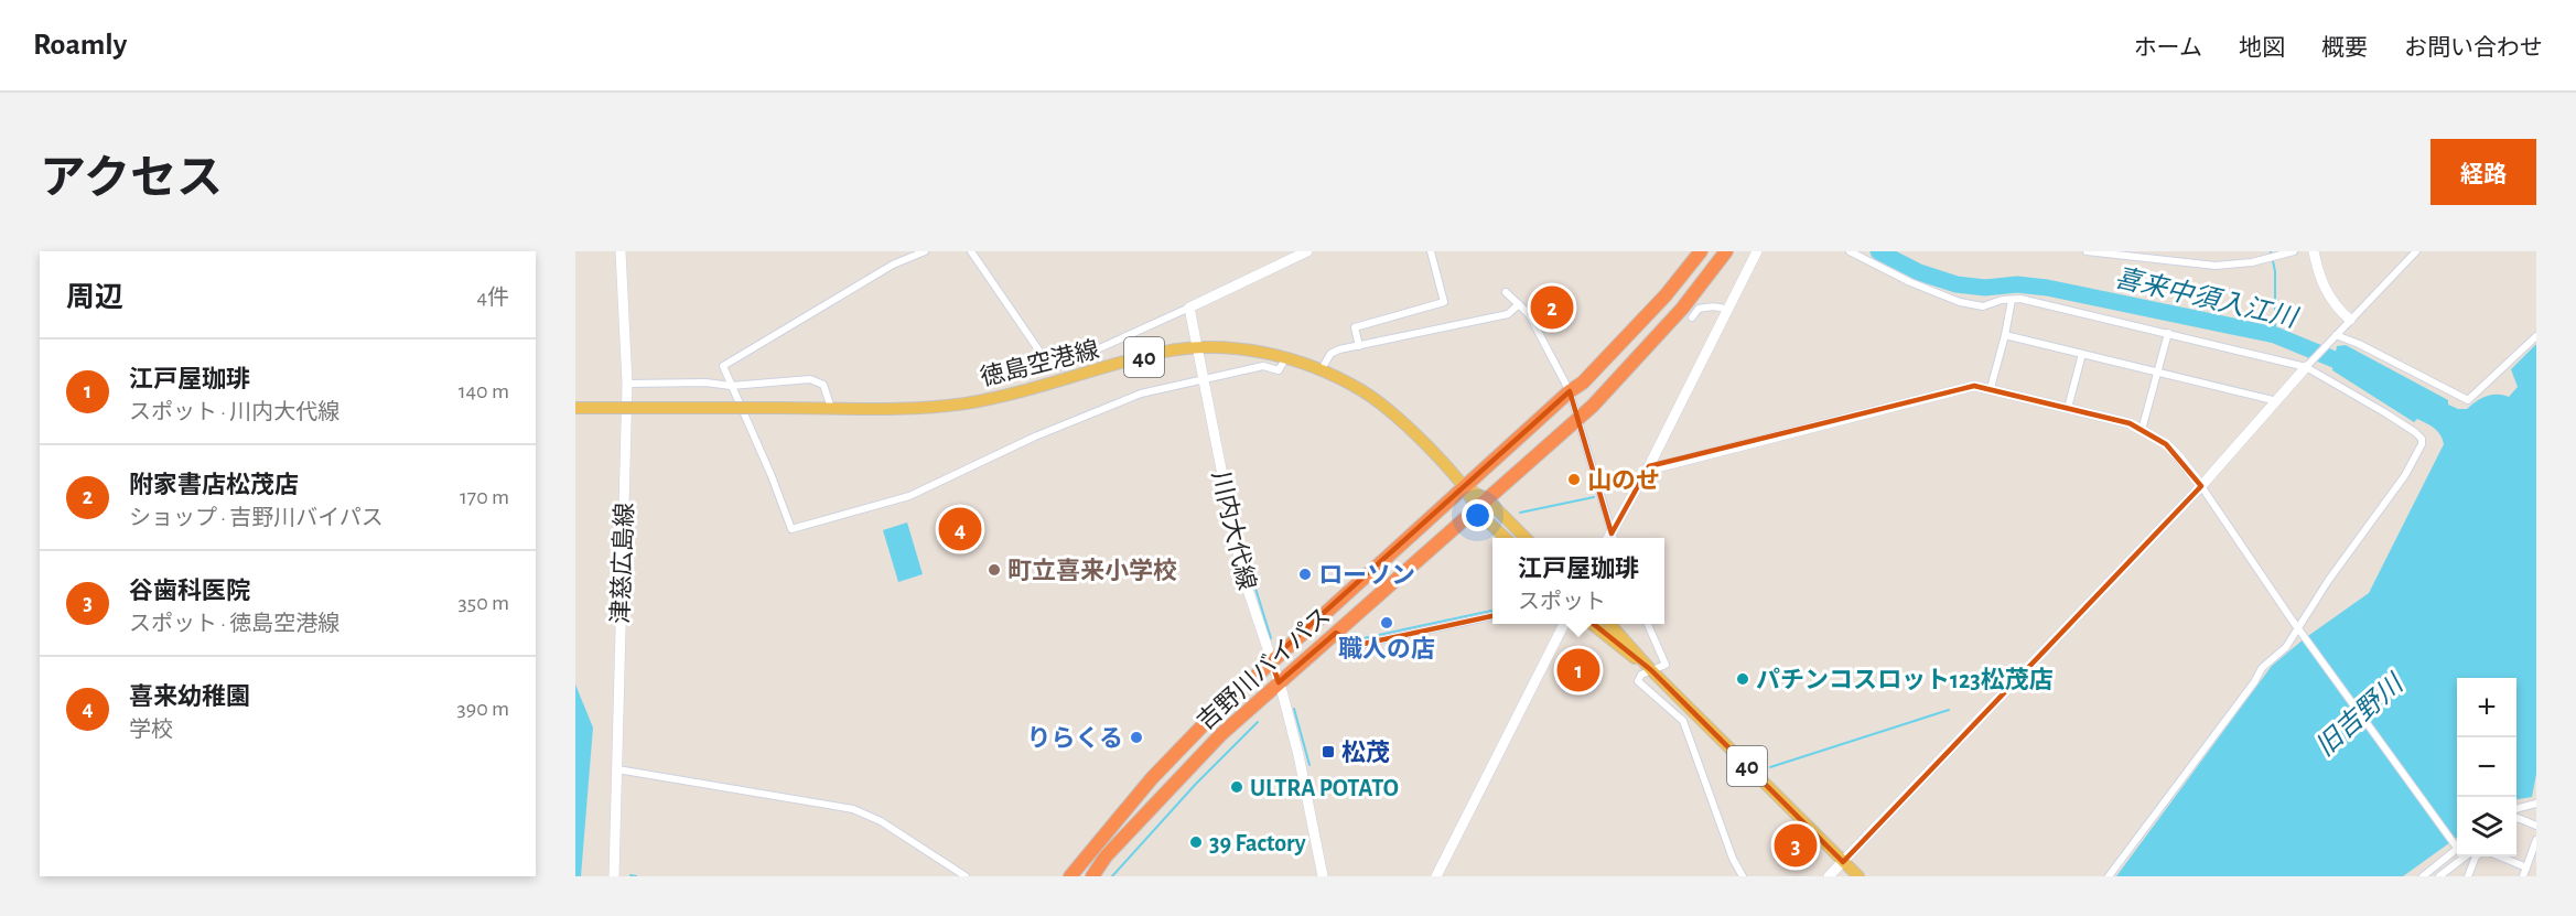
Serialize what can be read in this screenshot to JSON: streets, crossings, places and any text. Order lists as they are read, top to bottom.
{
  "streets": {
    "highway": ["吉野川バイパス"],
    "main road": [
      "40",
      "徳島空港線",
      "川内大代線",
      "津慈広島線"
    ]
  },
  "crossings": [
    ["徳島空港線", "川内大代線"],
    ["徳島空港線", "吉野川バイパス"],
    ["川内大代線", "吉野川バイパス"]
  ],
  "water": ["喜来中須入江川", "旧吉野川"],
  "places": {
    "other": [
      "山のせ",
      "町立喜来小学校",
      "ローソン",
      "職人の店",
      "パチンコスロット123松茂店",
      "りらくる",
      "ULTRA POTATO",
      "39 Factory"
    ],
    "transit": ["松茂"]
  },
  "page": {
    "header": "Roamly",
    "nav": [
      "ホーム",
      "地図",
      "概要",
      "お問い合わせ"
    ],
    "title": "アクセス",
    "buttons": "経路",
    "heading": ["周辺", "4件"],
    "pins": [
      "2",
      "4",
      "1",
      "3"
    ],
    "list": [
      {
        "mark": "1",
        "name": "江戸屋珈琲",
        "note": "スポット · 川内大代線",
        "value": "140 m"
      },
      {
        "mark": "2",
        "name": "附家書店松茂店",
        "note": "ショップ · 吉野川バイパス",
        "value": "170 m"
      },
      {
        "mark": "3",
        "name": "谷歯科医院",
        "note": "スポット · 徳島空港線",
        "value": "350 m"
      },
      {
        "mark": "4",
        "name": "喜来幼稚園",
        "note": "学校",
        "value": "390 m"
      }
    ],
    "popup": ["江戸屋珈琲", "スポット"],
    "map_buttons": ["+", "−"]
  }
}
